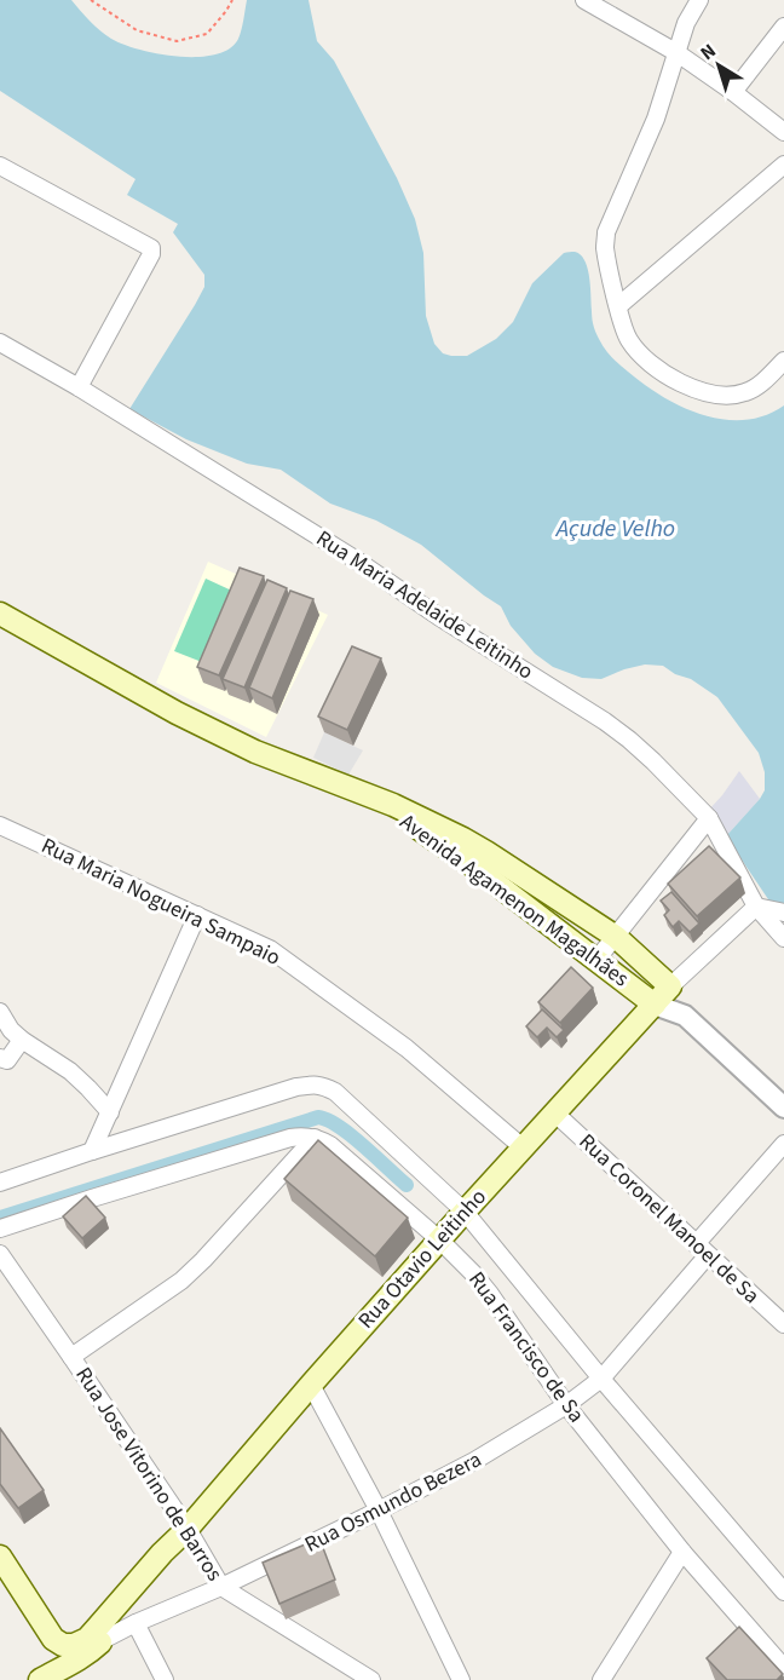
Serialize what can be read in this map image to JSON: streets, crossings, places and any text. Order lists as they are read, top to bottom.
{
  "streets": {
    "main road": ["Avenida Agamenon Magalhães", "Rua Otavio Leitinho"],
    "street": [
      "Rua Maria Adelaide Leitinho",
      "Rua Maria Nogueira Sampaio",
      "Rua Coronel Manoel de Sa",
      "Rua Francisco de Sa",
      "Rua Jose Vitorino de Barros",
      "Rua Osmundo Bezera"
    ]
  },
  "crossings": [
    ["Avenida Agamenon Magalhães", "Rua Otavio Leitinho"],
    ["Rua Maria Nogueira Sampaio", "Rua Otavio Leitinho"],
    ["Rua Coronel Manoel de Sa", "Rua Otavio Leitinho"],
    ["Rua Coronel Manoel de Sa", "Rua Osmundo Bezera"],
    ["Rua Otavio Leitinho", "Rua Francisco de Sa"],
    ["Rua Otavio Leitinho", "Rua Jose Vitorino de Barros"],
    ["Rua Otavio Leitinho", "Rua Osmundo Bezera"],
    ["Rua Francisco de Sa", "Rua Osmundo Bezera"],
    ["Rua Jose Vitorino de Barros", "Rua Osmundo Bezera"]
  ],
  "water": ["Açude Velho"],
  "north": "top left"
}
